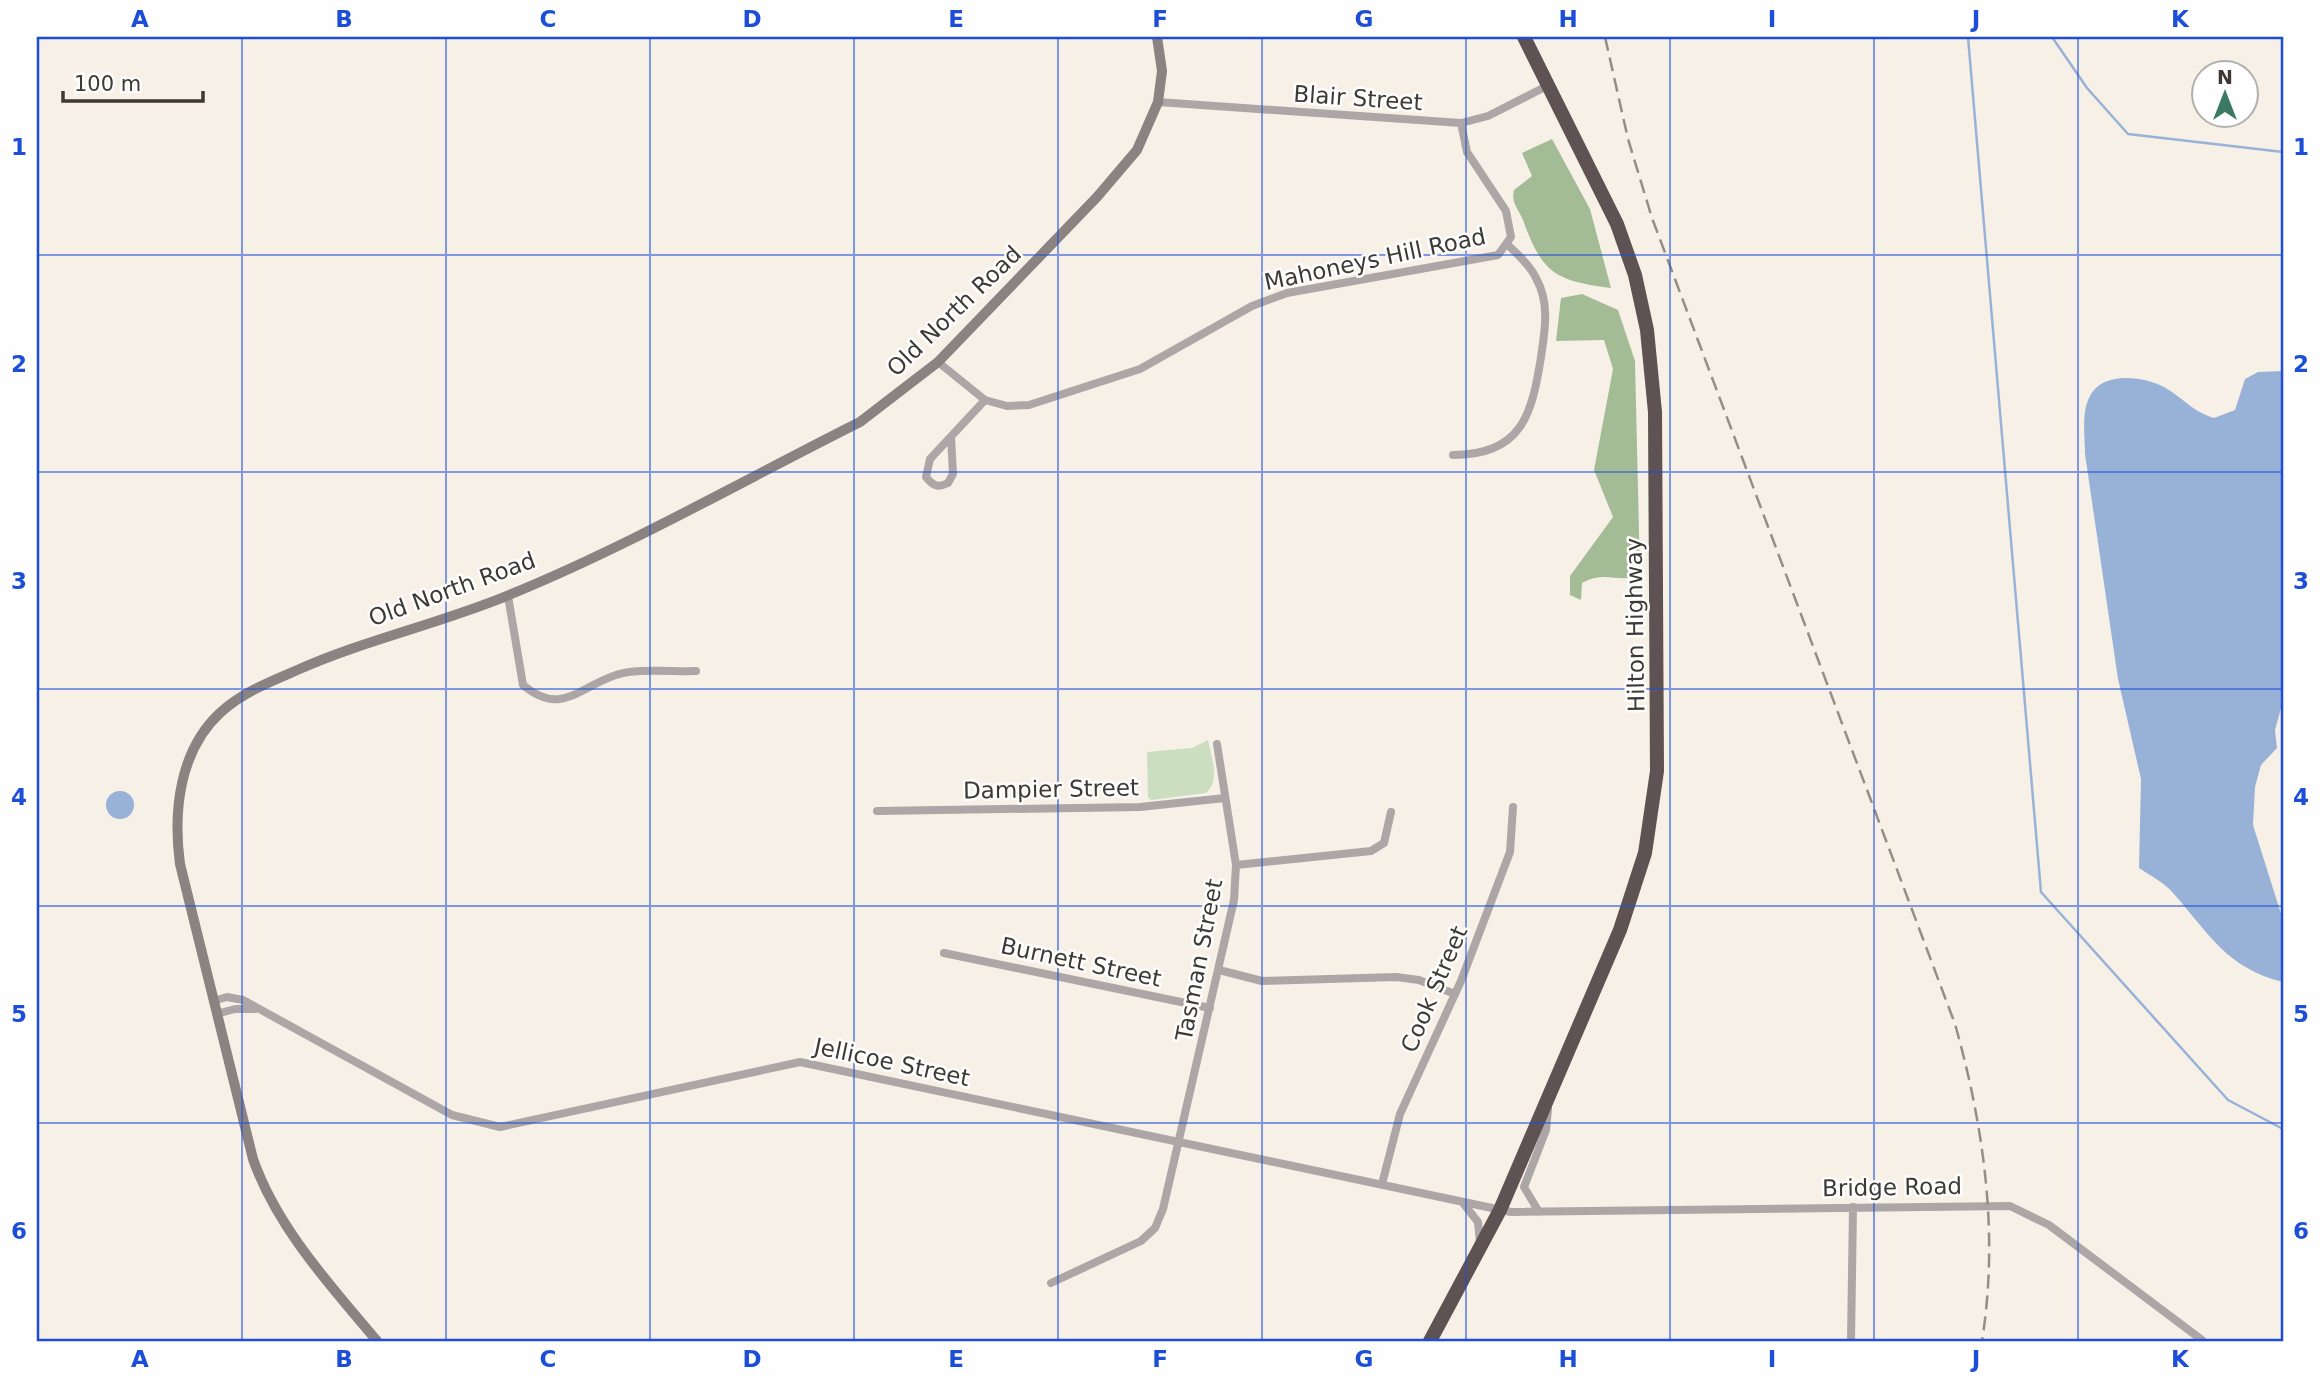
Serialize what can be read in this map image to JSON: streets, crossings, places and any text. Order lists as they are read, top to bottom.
{
  "streets": {
    "highway": ["Hilton Highway"],
    "street": [
      "Blair Street",
      "Mahoneys Hill Road",
      "Old North Road",
      "Dampier Street",
      "Tasman Street",
      "Burnett Street",
      "Cook Street",
      "Jellicoe Street",
      "Bridge Road"
    ]
  },
  "crossings": [
    ["Blair Street", "Mahoneys Hill Road"],
    ["Blair Street", "Old North Road"],
    ["Blair Street", "Hilton Highway"],
    ["Old North Road", "Jellicoe Street"],
    ["Hilton Highway", "Jellicoe Street"],
    ["Hilton Highway", "Bridge Road"],
    ["Dampier Street", "Tasman Street"],
    ["Tasman Street", "Burnett Street"],
    ["Tasman Street", "Jellicoe Street"],
    ["Cook Street", "Jellicoe Street"],
    ["Jellicoe Street", "Bridge Road"]
  ],
  "scale_bar": "100 m",
  "north": "top",
  "grid": {
    "columns": [
      "A",
      "B",
      "C",
      "D",
      "E",
      "F",
      "G",
      "H",
      "I",
      "J",
      "K"
    ],
    "rows": [
      "1",
      "2",
      "3",
      "4",
      "5",
      "6"
    ]
  }
}
